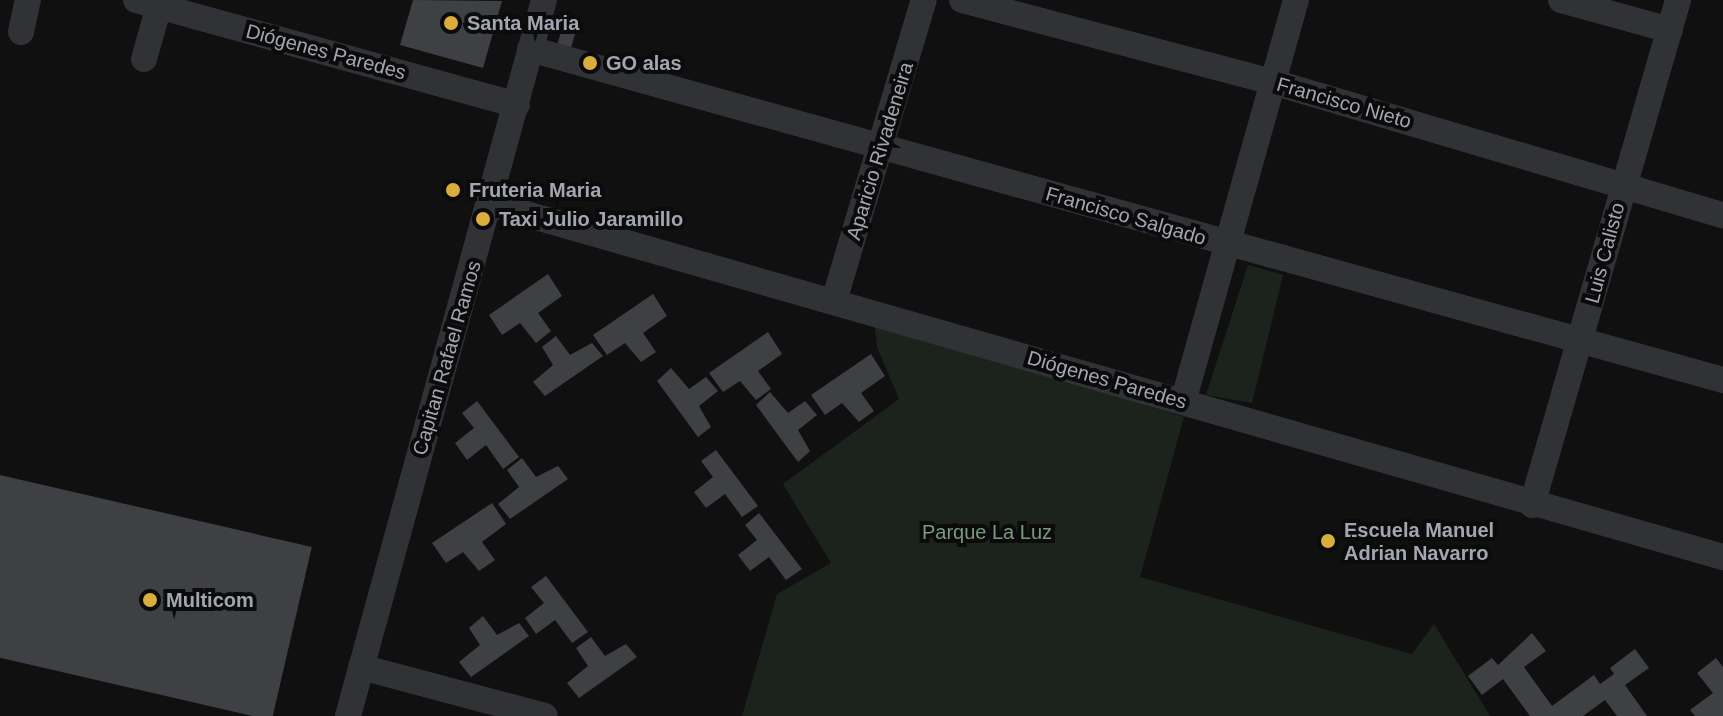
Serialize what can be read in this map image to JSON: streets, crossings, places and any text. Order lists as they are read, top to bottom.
{
  "streets": {
    "street": [
      "Diógenes Paredes",
      "Francisco Nieto",
      "Aparicio Rivadeneira",
      "Francisco Salgado",
      "Luis Calisto",
      "Capitan Rafael Ramos"
    ]
  },
  "crossings": [
    ["Diógenes Paredes", "Aparicio Rivadeneira"],
    ["Diógenes Paredes", "Luis Calisto"],
    ["Diógenes Paredes", "Capitan Rafael Ramos"],
    ["Francisco Nieto", "Luis Calisto"],
    ["Aparicio Rivadeneira", "Francisco Salgado"],
    ["Francisco Salgado", "Luis Calisto"],
    ["Francisco Salgado", "Capitan Rafael Ramos"]
  ],
  "parks": ["Parque La Luz"],
  "places": [
    "Santa Maria",
    "GO alas",
    "Fruteria Maria",
    "Taxi Julio Jaramillo",
    "Escuela Manuel Adrian Navarro",
    "Multicom"
  ]
}
